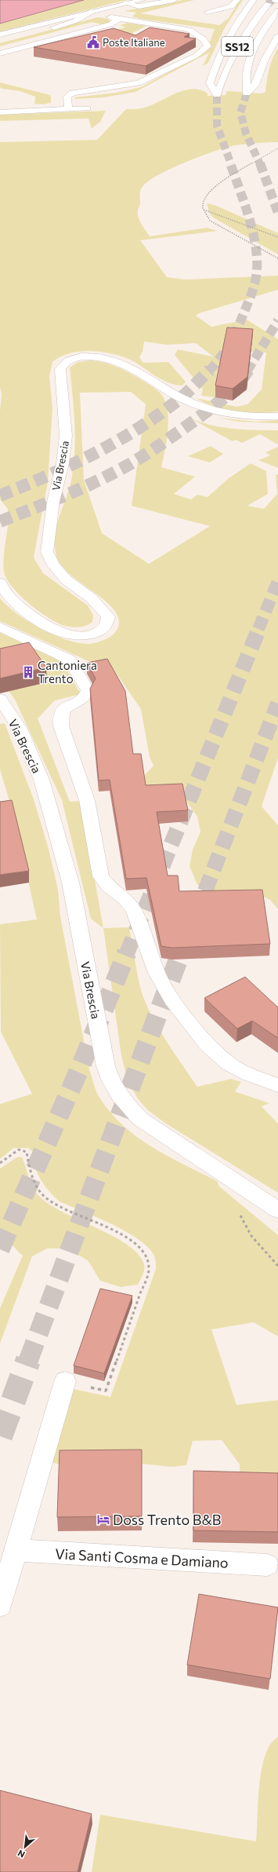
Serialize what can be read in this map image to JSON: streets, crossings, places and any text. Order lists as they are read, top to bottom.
{
  "streets": {
    "main road": ["SS12", "Via Brescia", "Via Santi Cosma e Damiano"]
  },
  "places": {
    "public building": ["Poste Italiane"],
    "building": ["Cantoniera Trento"],
    "hotel": ["Doss Trento B&B"]
  },
  "north": "bottom left"
}
